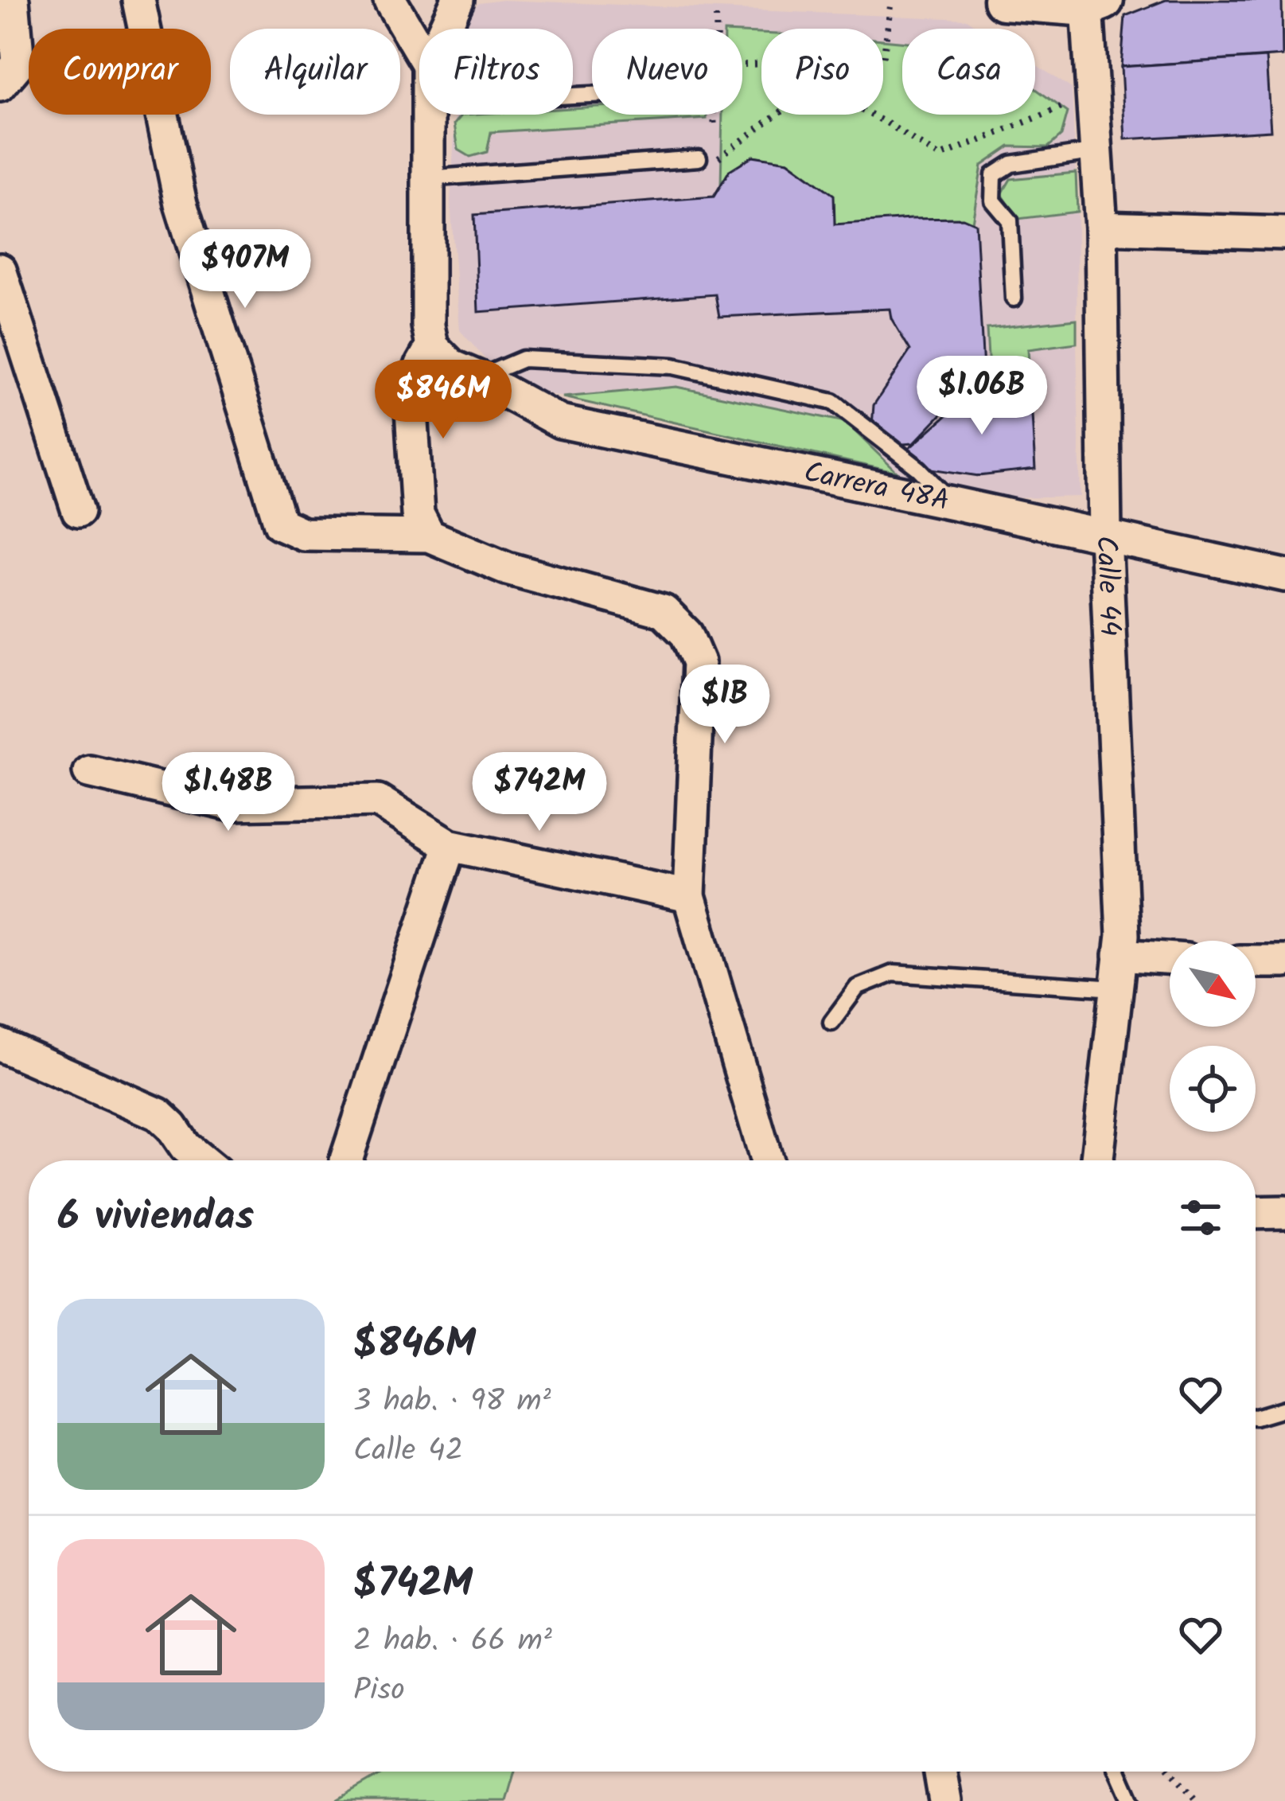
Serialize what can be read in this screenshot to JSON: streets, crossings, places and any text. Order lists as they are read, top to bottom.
{
  "streets": {
    "street": ["Carrera 48A", "Calle 44"]
  },
  "crossings": [
    ["Carrera 48A", "Calle 44"]
  ],
  "north": "bottom right",
  "page": {
    "chip": [
      "Comprar",
      "Alquilar",
      "Filtros",
      "Nuevo",
      "Piso",
      "Casa"
    ],
    "price": [
      "$907M",
      "$1.06B",
      "$846M",
      "$1B",
      "$1.48B",
      "$742M"
    ],
    "heading": "6 viviendas",
    "list": [
      {
        "name": "$846M",
        "note": "3 hab. · 98 m² · Calle 42"
      },
      {
        "name": "$742M",
        "note": "2 hab. · 66 m² · Piso"
      }
    ]
  }
}
